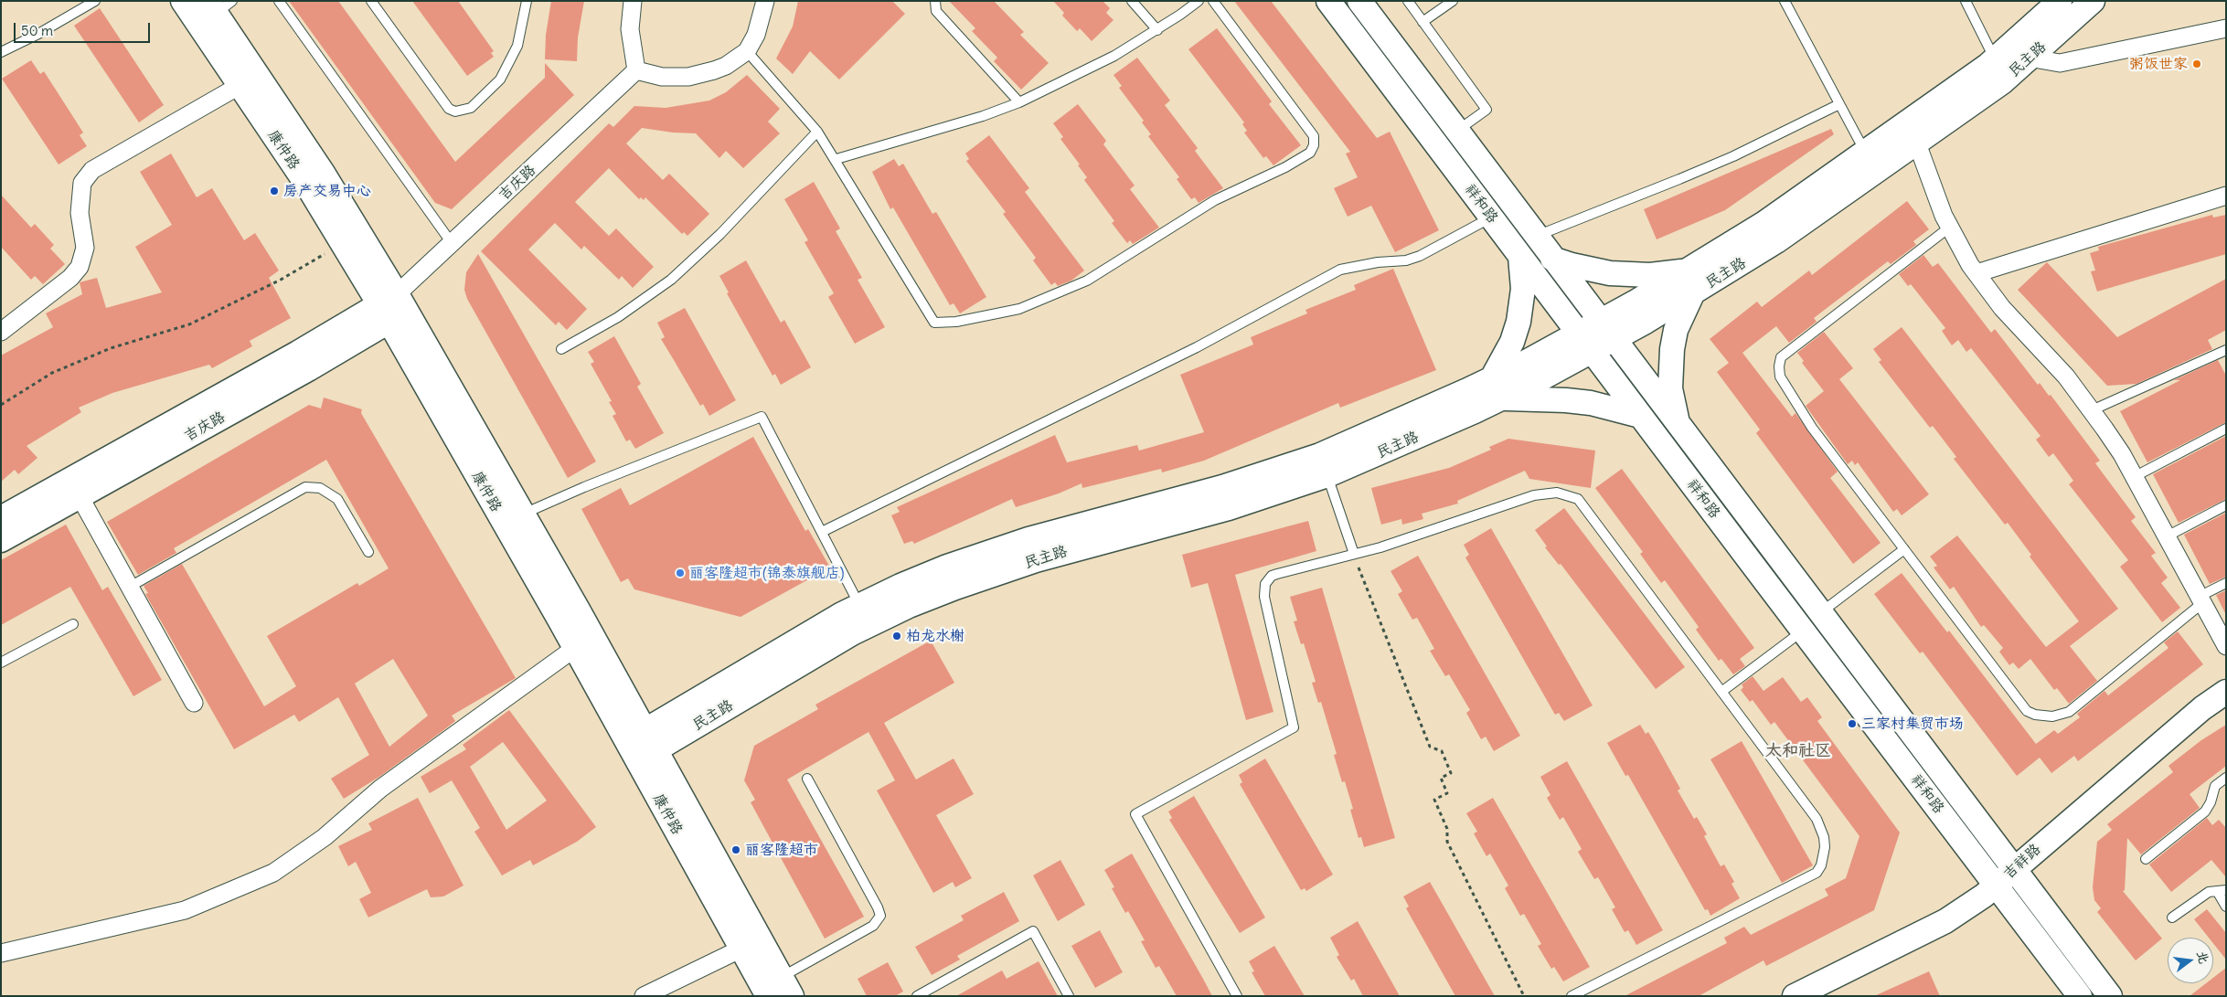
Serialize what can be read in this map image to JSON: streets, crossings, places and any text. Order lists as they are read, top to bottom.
{
  "streets": {
    "main road": [
      "民主路",
      "康仲路",
      "吉庆路",
      "祥和路",
      "吉祥路"
    ]
  },
  "crossings": [
    ["民主路", "康仲路"],
    ["民主路", "祥和路"],
    ["康仲路", "吉庆路"],
    ["祥和路", "吉祥路"]
  ],
  "districts": ["太和社区"],
  "places": [
    "粥饭世家",
    "房产交易中心",
    "丽客隆超市(锦泰旗舰店)",
    "柏龙水榭",
    "三家村集贸市场",
    "丽客隆超市"
  ],
  "scale_bar": "50 m",
  "north": "right"
}
